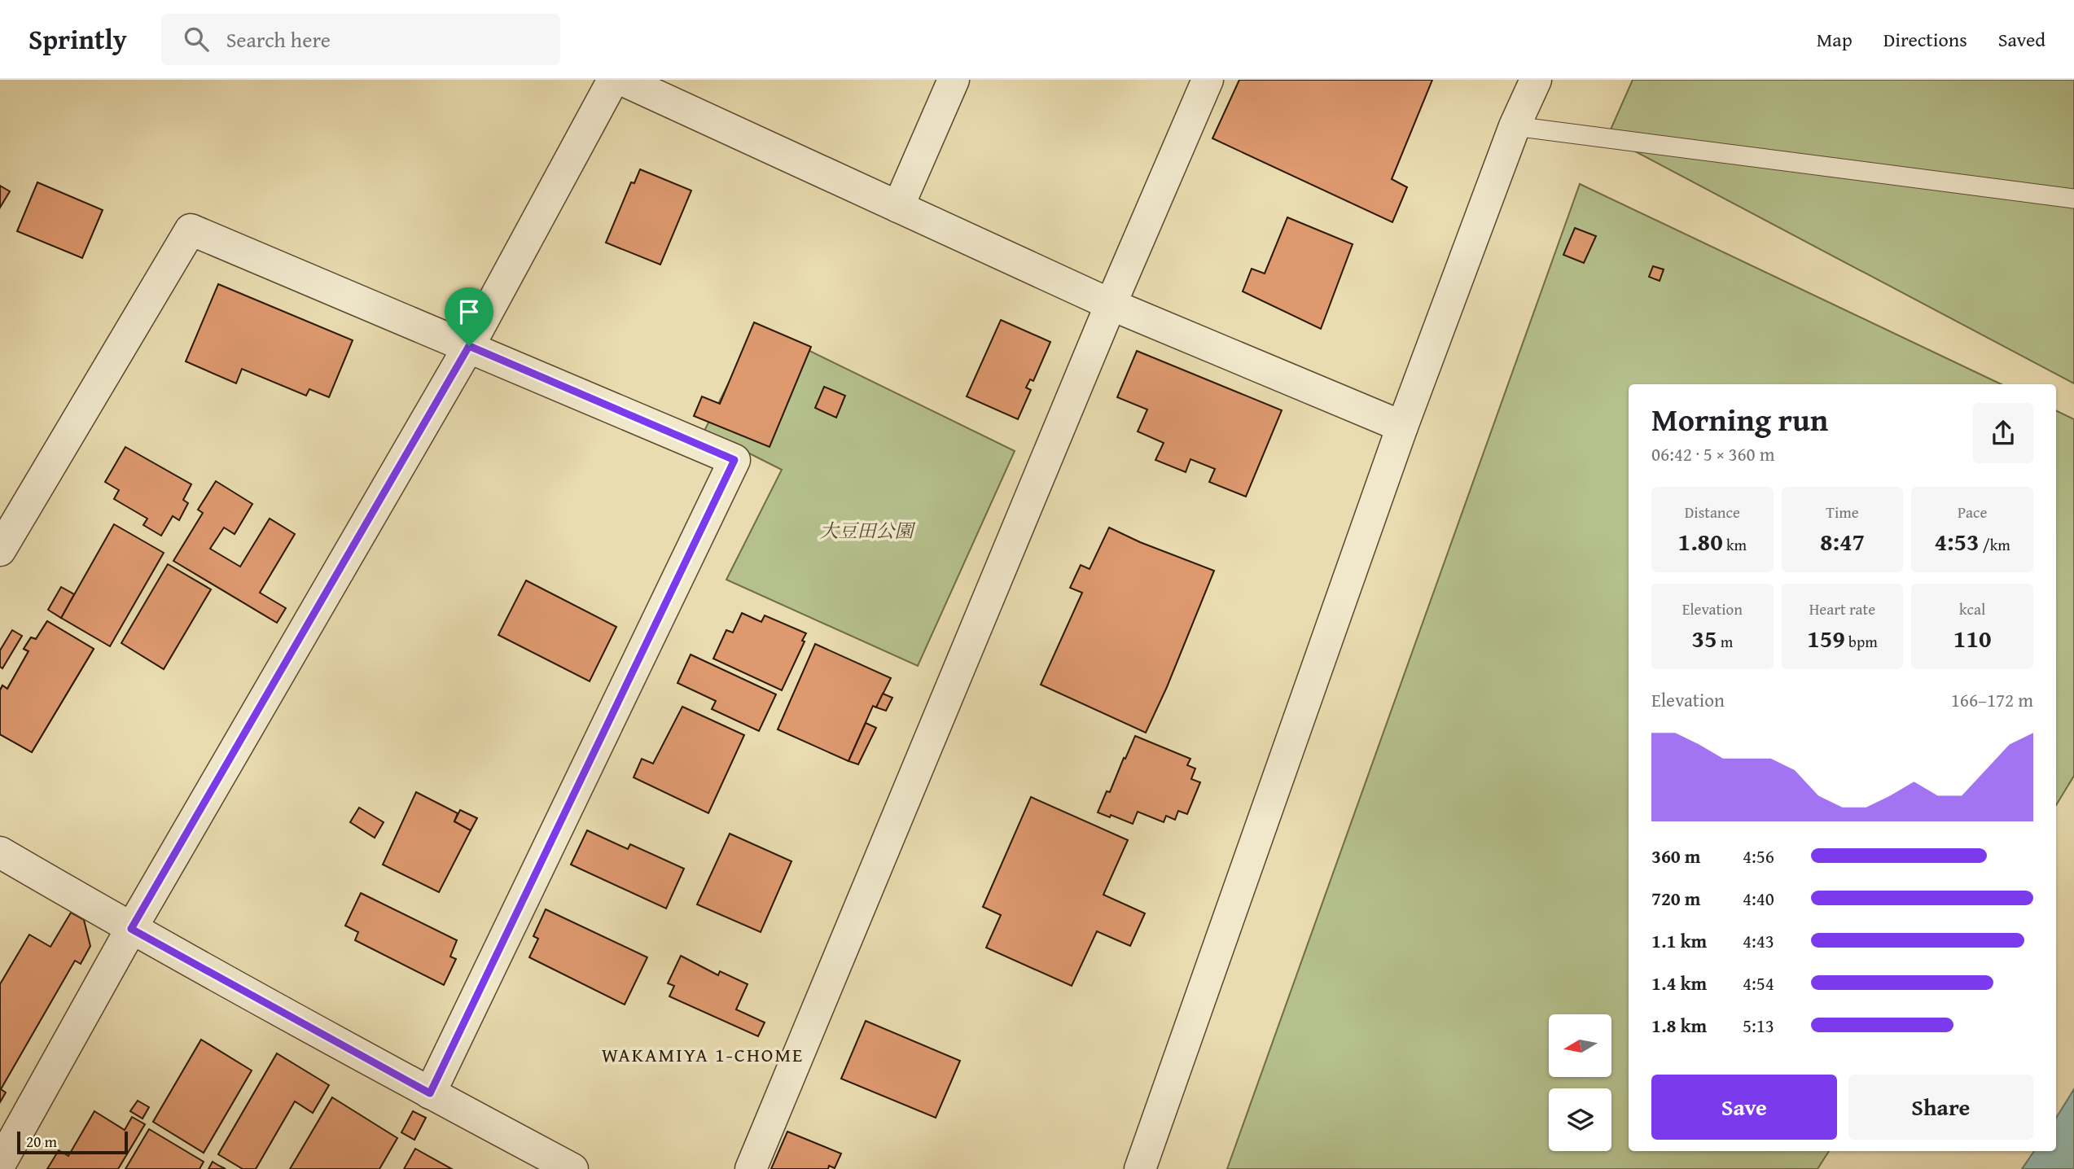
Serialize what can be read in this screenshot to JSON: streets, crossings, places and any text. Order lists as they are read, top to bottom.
{
  "districts": ["WAKAMIYA 1-CHOME"],
  "parks": ["大豆田公園"],
  "scale_bar": "20 m",
  "north": "left",
  "page": {
    "header": "Sprintly",
    "search": "Search here",
    "nav": ["Map", "Directions", "Saved"],
    "heading": ["Morning run", "06:42 · 5 × 360 m"],
    "stats": [
      ["Distance", "1.80 km"],
      ["Time", "8:47"],
      ["Pace", "4:53 /km"],
      ["Elevation", "35 m"],
      ["Heart rate", "159 bpm"],
      ["kcal", "110"]
    ],
    "chart": ["Elevation", "166–172 m"],
    "list": [
      {
        "name": "360 m",
        "note": "4:56"
      },
      {
        "name": "720 m",
        "note": "4:40"
      },
      {
        "name": "1.1 km",
        "note": "4:43"
      },
      {
        "name": "1.4 km",
        "note": "4:54"
      },
      {
        "name": "1.8 km",
        "note": "5:13"
      }
    ],
    "buttons": ["Save", "Share"],
    "scale": "20 m"
  }
}
